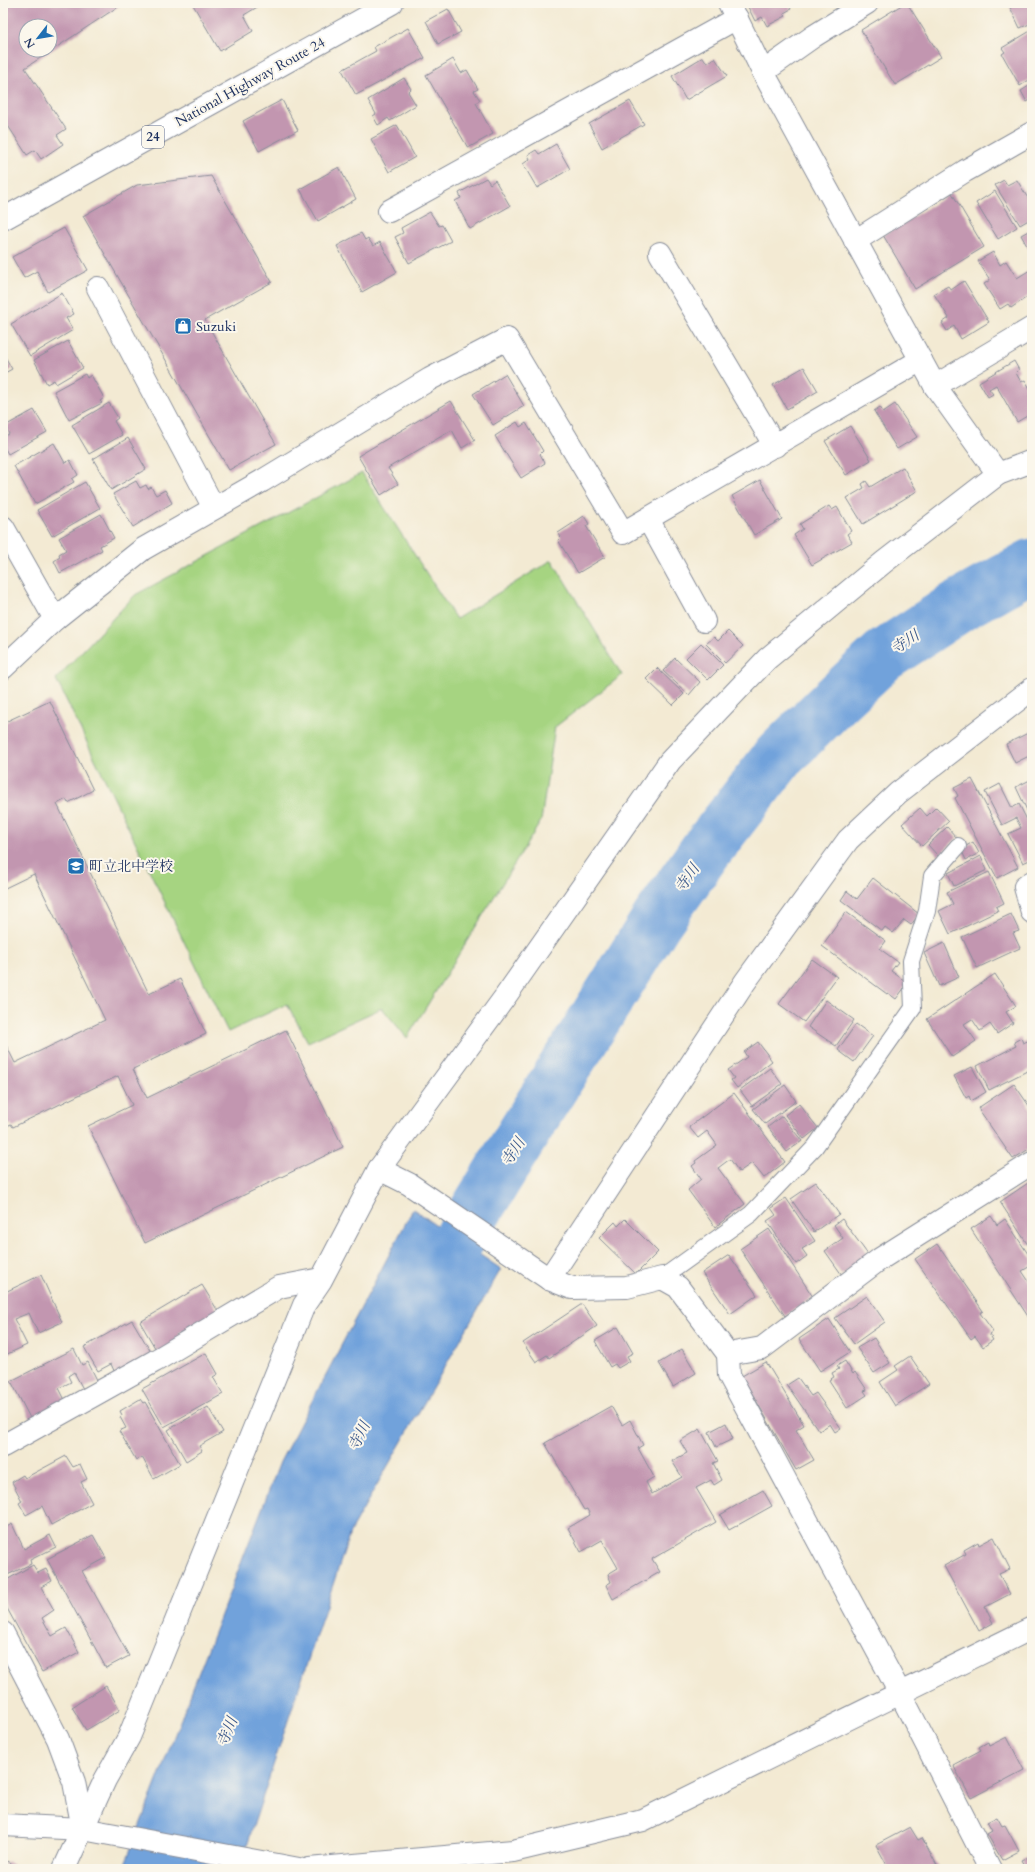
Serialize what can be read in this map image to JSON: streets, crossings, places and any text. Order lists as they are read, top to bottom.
{
  "streets": {
    "main road": ["National Highway Route 24", "24"]
  },
  "water": ["寺川"],
  "places": {
    "shop": ["Suzuki"],
    "school or university": ["町立北中学校"]
  },
  "north": "bottom left"
}
